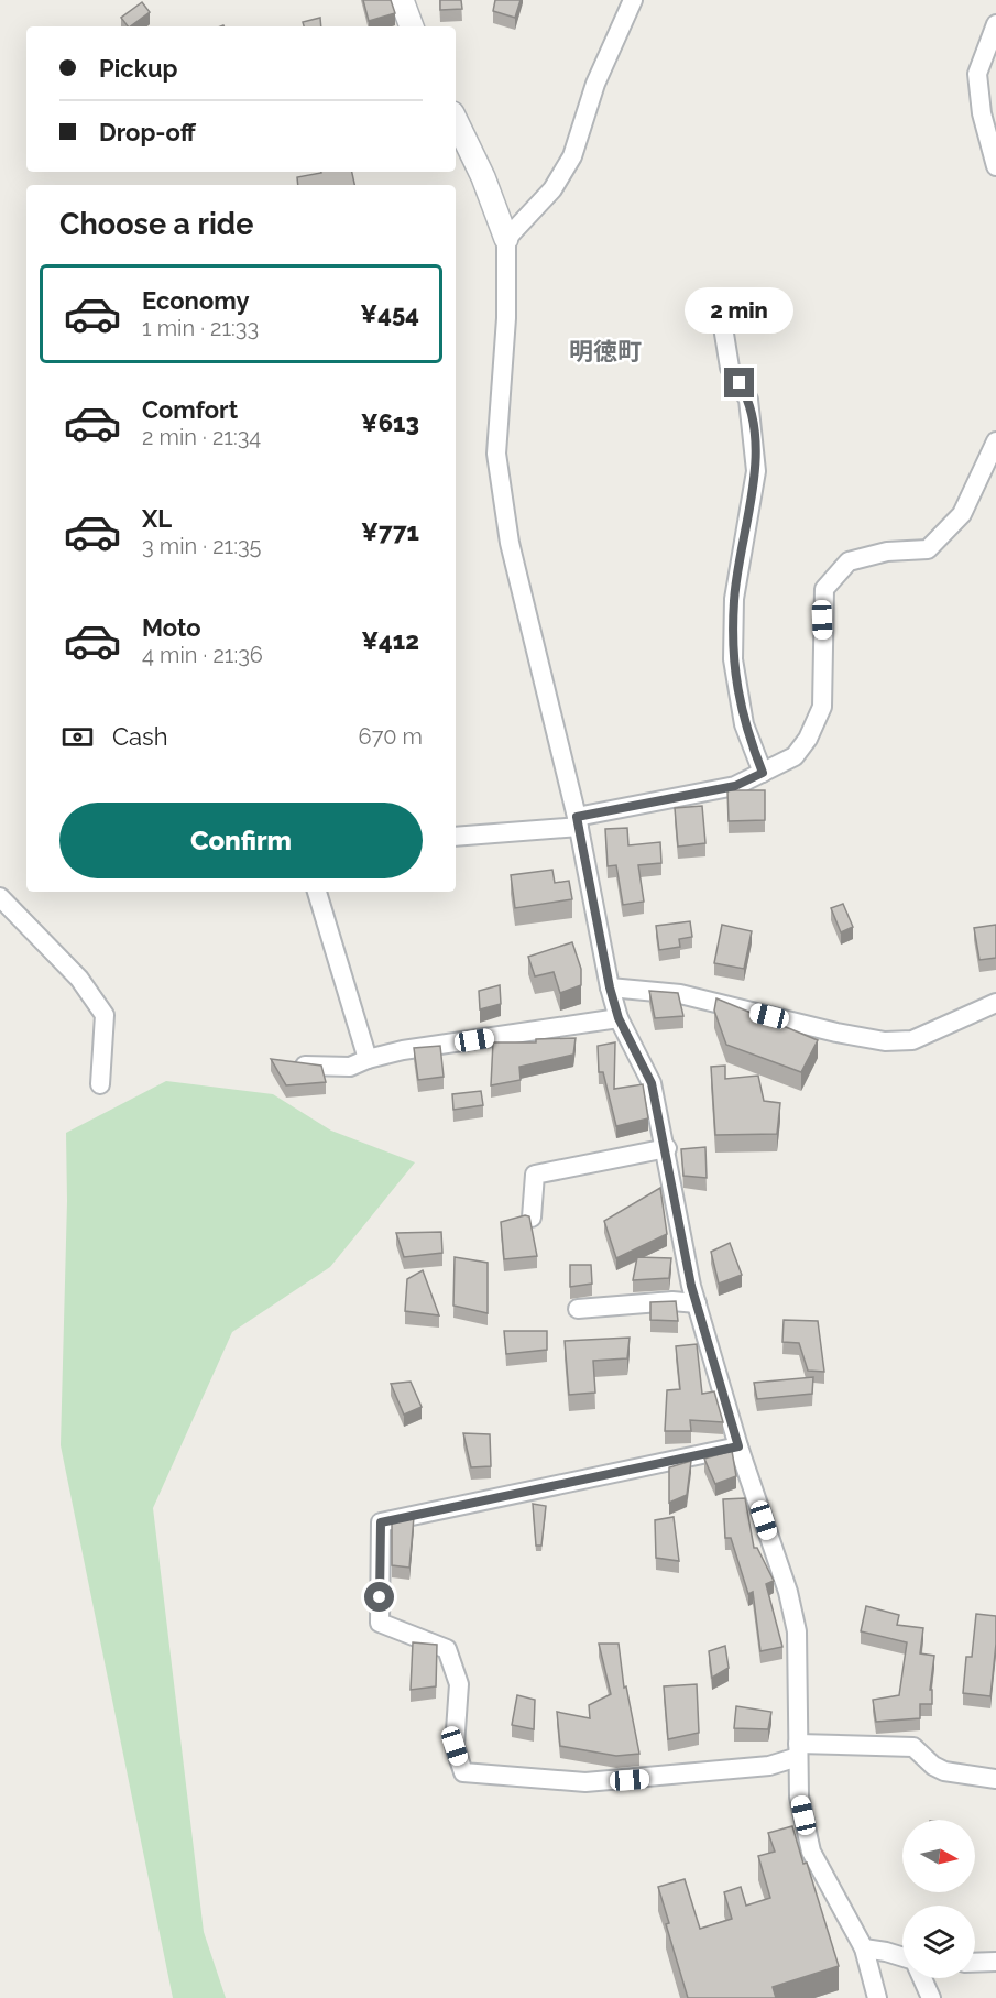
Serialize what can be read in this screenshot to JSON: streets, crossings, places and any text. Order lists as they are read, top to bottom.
{
  "districts": ["明徳町"],
  "north": "right",
  "page": {
    "banner": ["Pickup", "Drop-off"],
    "heading": "Choose a ride",
    "list": [
      {
        "name": "Economy",
        "note": "1 min · 21:33",
        "value": "¥454"
      },
      {
        "name": "Comfort",
        "note": "2 min · 21:34",
        "value": "¥613"
      },
      {
        "name": "XL",
        "note": "3 min · 21:35",
        "value": "¥771"
      },
      {
        "name": "Moto",
        "note": "4 min · 21:36",
        "value": "¥412"
      }
    ],
    "bubble": "2 min",
    "pay": ["Cash", "670 m"],
    "buttons": "Confirm"
  }
}
